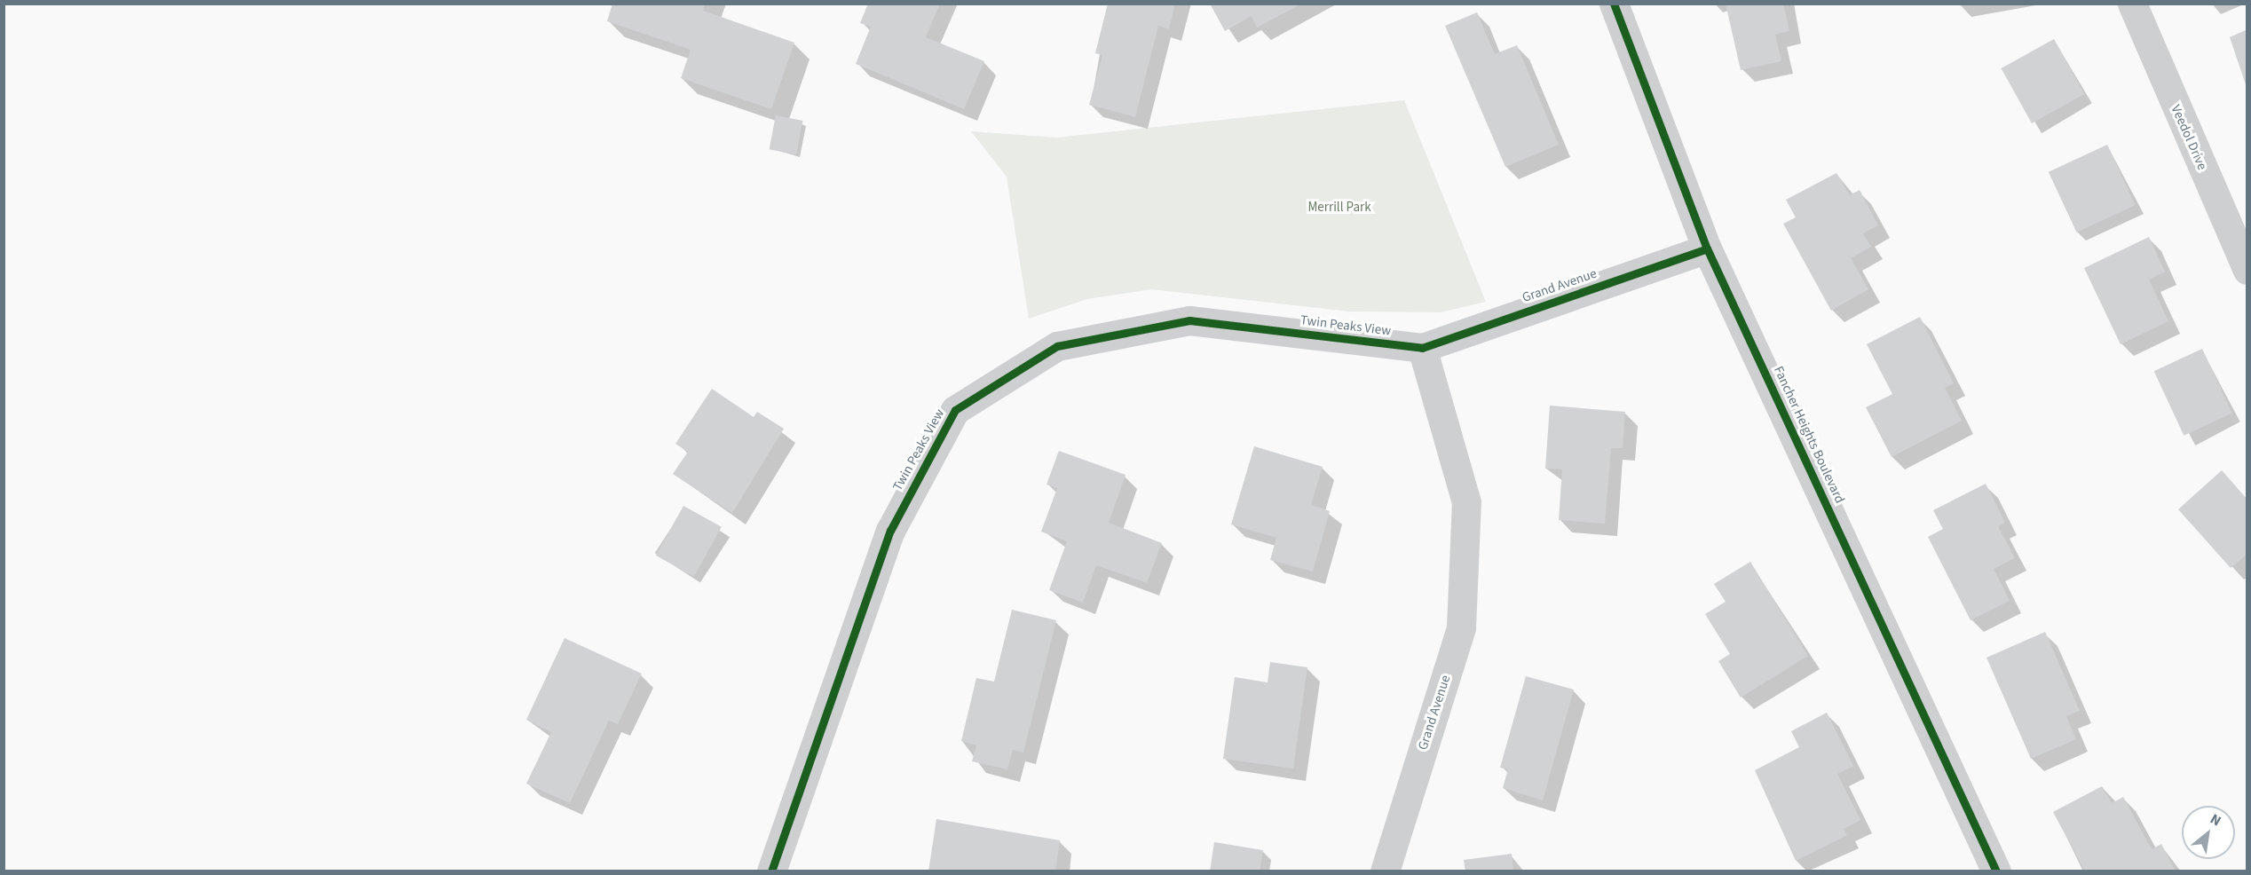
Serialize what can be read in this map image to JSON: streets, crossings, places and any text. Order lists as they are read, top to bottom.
{
  "streets": {
    "street": [
      "Veedol Drive",
      "Grand Avenue",
      "Twin Peaks View",
      "Fancher Heights Boulevard"
    ]
  },
  "crossings": [
    ["Grand Avenue", "Twin Peaks View"],
    ["Grand Avenue", "Fancher Heights Boulevard"]
  ],
  "parks": ["Merrill Park"],
  "north": "top right"
}
